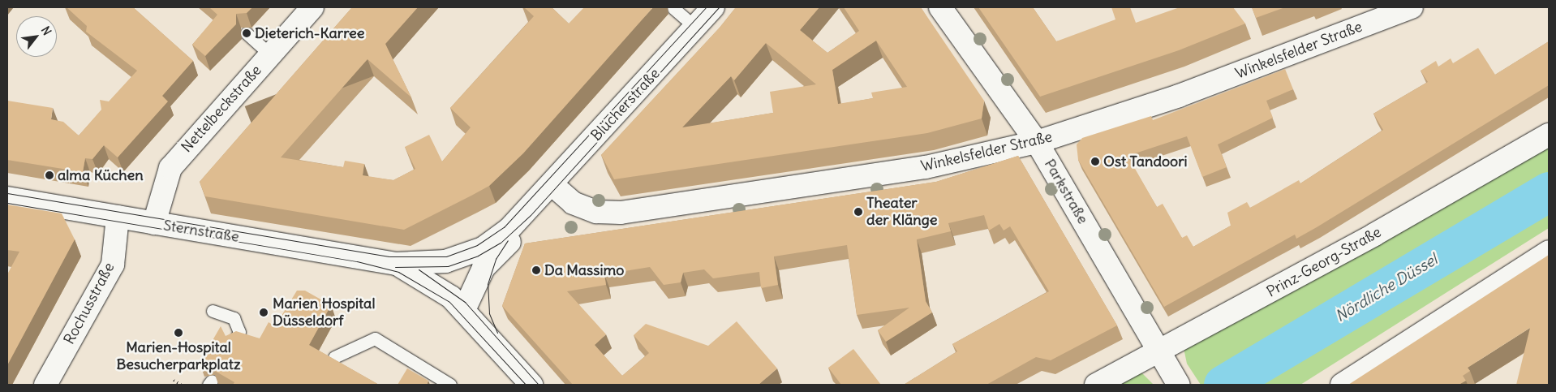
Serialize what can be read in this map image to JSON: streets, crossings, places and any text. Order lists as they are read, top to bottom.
{
  "streets": {
    "street": [
      "Winkelsfelder Straße",
      "Blücherstraße",
      "Nettelbeckstraße",
      "Parkstraße",
      "Sternstraße",
      "Prinz-Georg-Straße",
      "Rochusstraße"
    ]
  },
  "crossings": [
    ["Winkelsfelder Straße", "Blücherstraße"],
    ["Winkelsfelder Straße", "Parkstraße"],
    ["Blücherstraße", "Sternstraße"],
    ["Nettelbeckstraße", "Sternstraße"],
    ["Parkstraße", "Prinz-Georg-Straße"],
    ["Sternstraße", "Rochusstraße"]
  ],
  "water": ["Nördliche Düssel"],
  "places": [
    "Dieterich-Karree",
    "Ost Tandoori",
    "alma Küchen",
    "Theater der Klänge",
    "Da Massimo",
    "Marien Hospital Düsseldorf",
    "Marien-Hospital Besucherparkplatz"
  ],
  "north": "top right"
}
